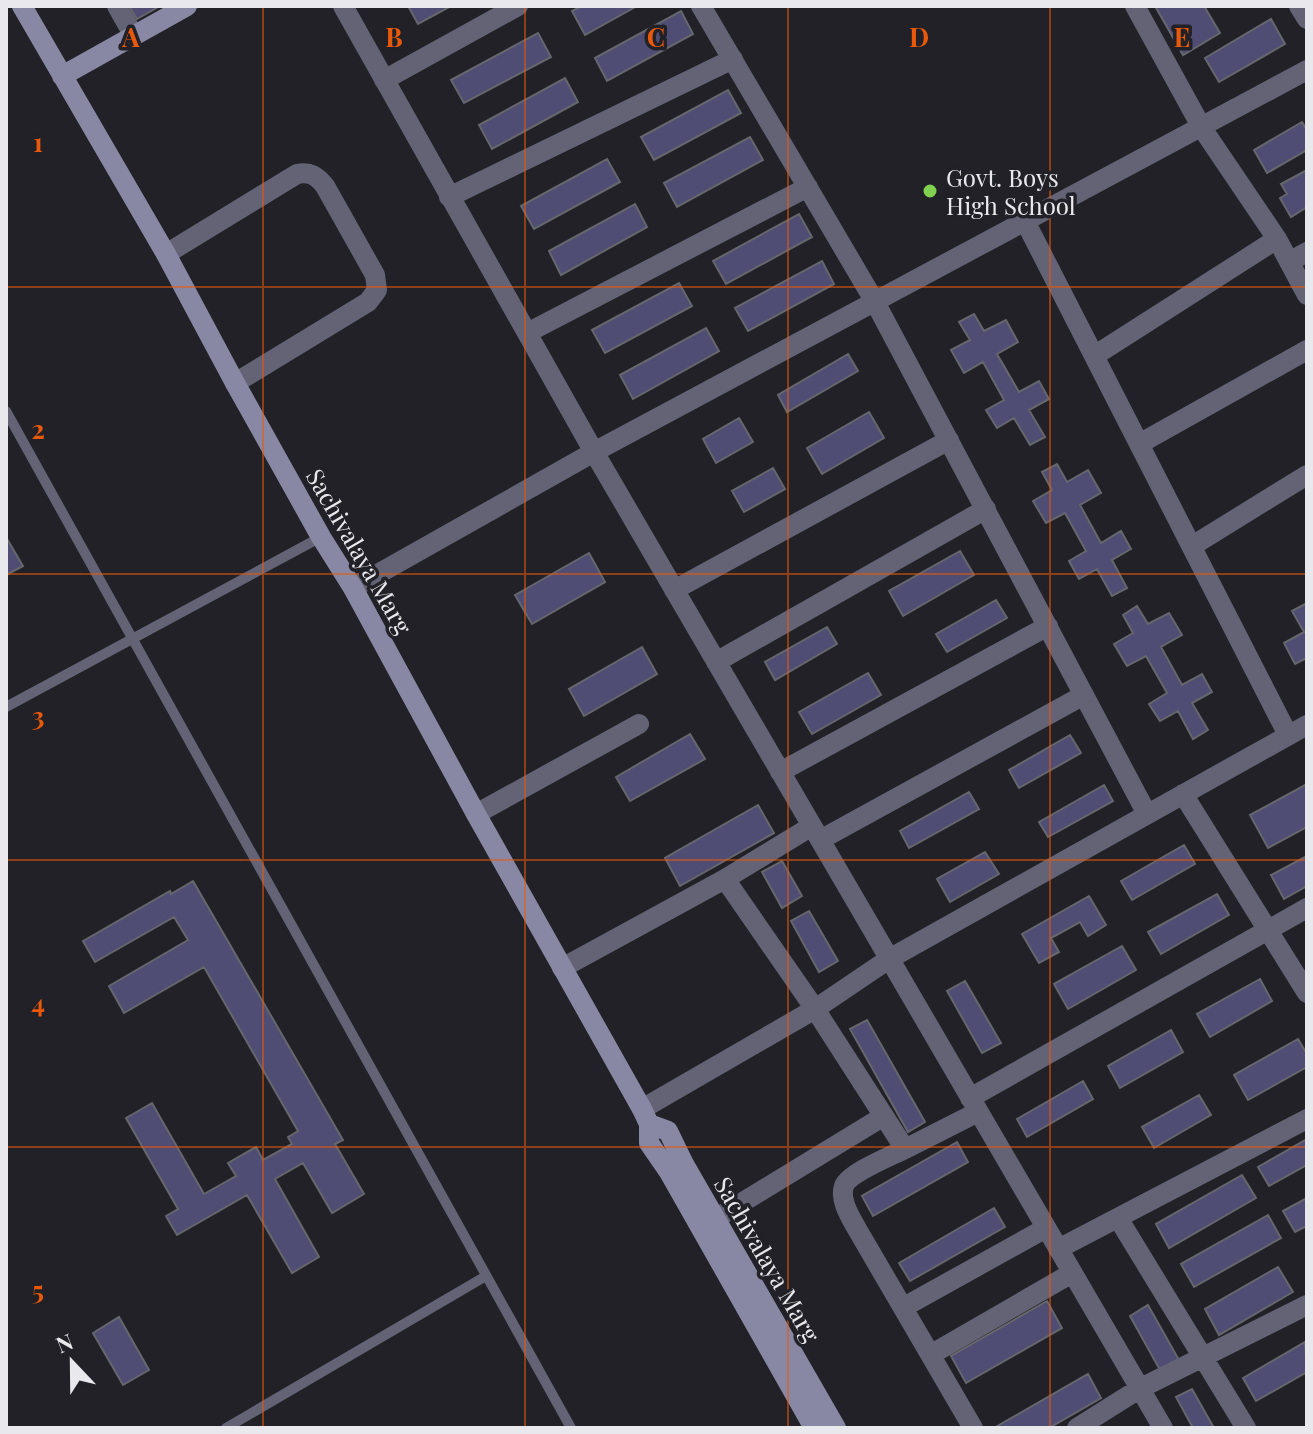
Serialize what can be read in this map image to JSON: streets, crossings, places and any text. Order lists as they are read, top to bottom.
{
  "streets": {
    "main road": ["Sachivalaya Marg"]
  },
  "places": ["Govt. Boys High School"],
  "north": "top",
  "grid": {
    "columns": [
      "A",
      "B",
      "C",
      "D",
      "E"
    ],
    "rows": [
      "1",
      "2",
      "3",
      "4",
      "5"
    ]
  }
}
